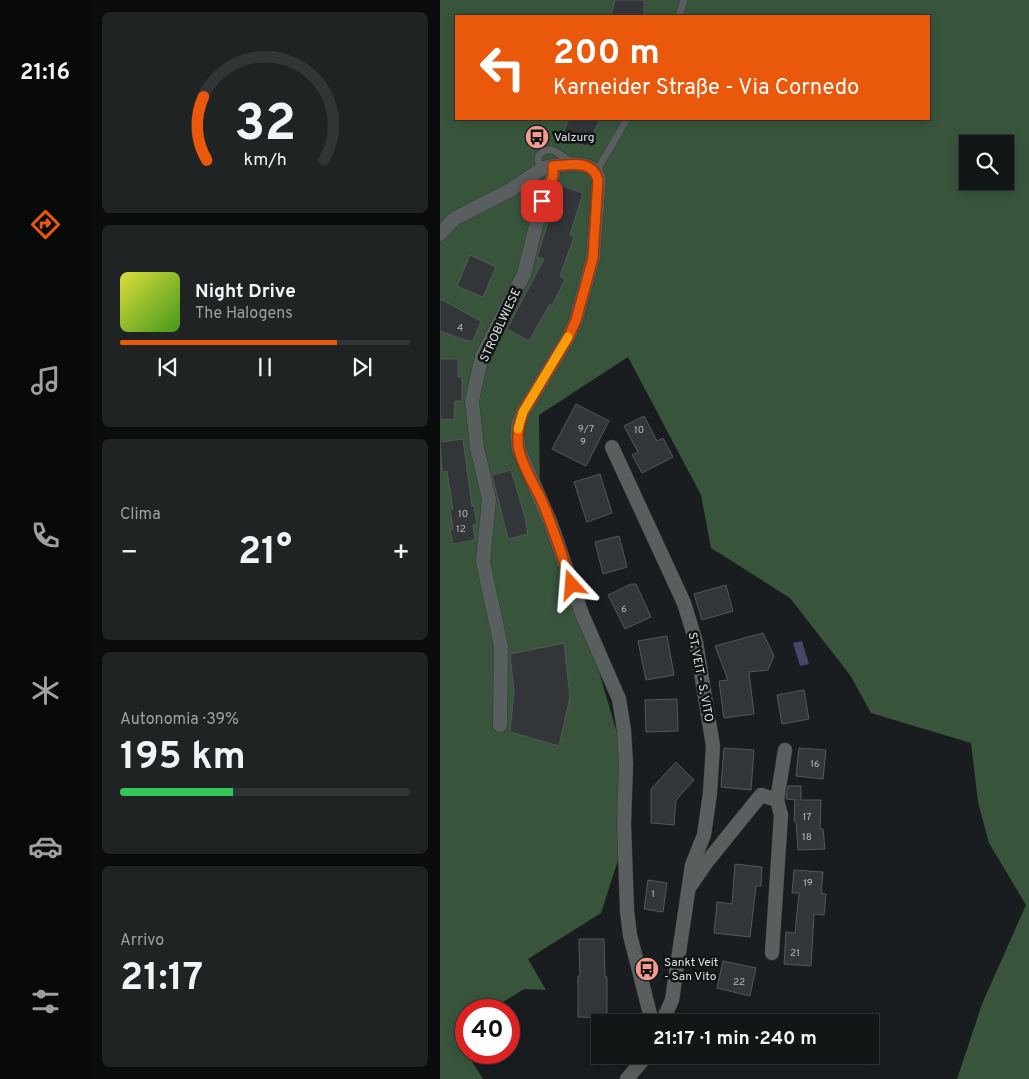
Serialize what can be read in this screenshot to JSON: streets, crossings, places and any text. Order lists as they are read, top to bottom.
{
  "streets": {
    "street": ["STROBLWIESE", "ST. VEIT - S. VITO"]
  },
  "places": {
    "bus stop": ["Valzurg", "Sankt Veit - San Vito"]
  },
  "house_numbers": [
    "4",
    "9/7",
    "10",
    "9",
    "10",
    "12",
    "6",
    "16",
    "17",
    "18",
    "19",
    "1",
    "21",
    "22"
  ],
  "page": {
    "tabs": "21:16",
    "turn": ["200 m", "Karneider Straße - Via Cornedo"],
    "song": ["Night Drive", "The Halogens"],
    "tile": [
      "Clima",
      ["Autonomia · 39%", "195 km"],
      ["Arrivo", "21:17"]
    ],
    "heat": ["−", "21°", "+"],
    "limit": "40",
    "trip": "21:17 · 1 min · 240 m",
    "gauge": ["32", "km/h"]
  }
}
